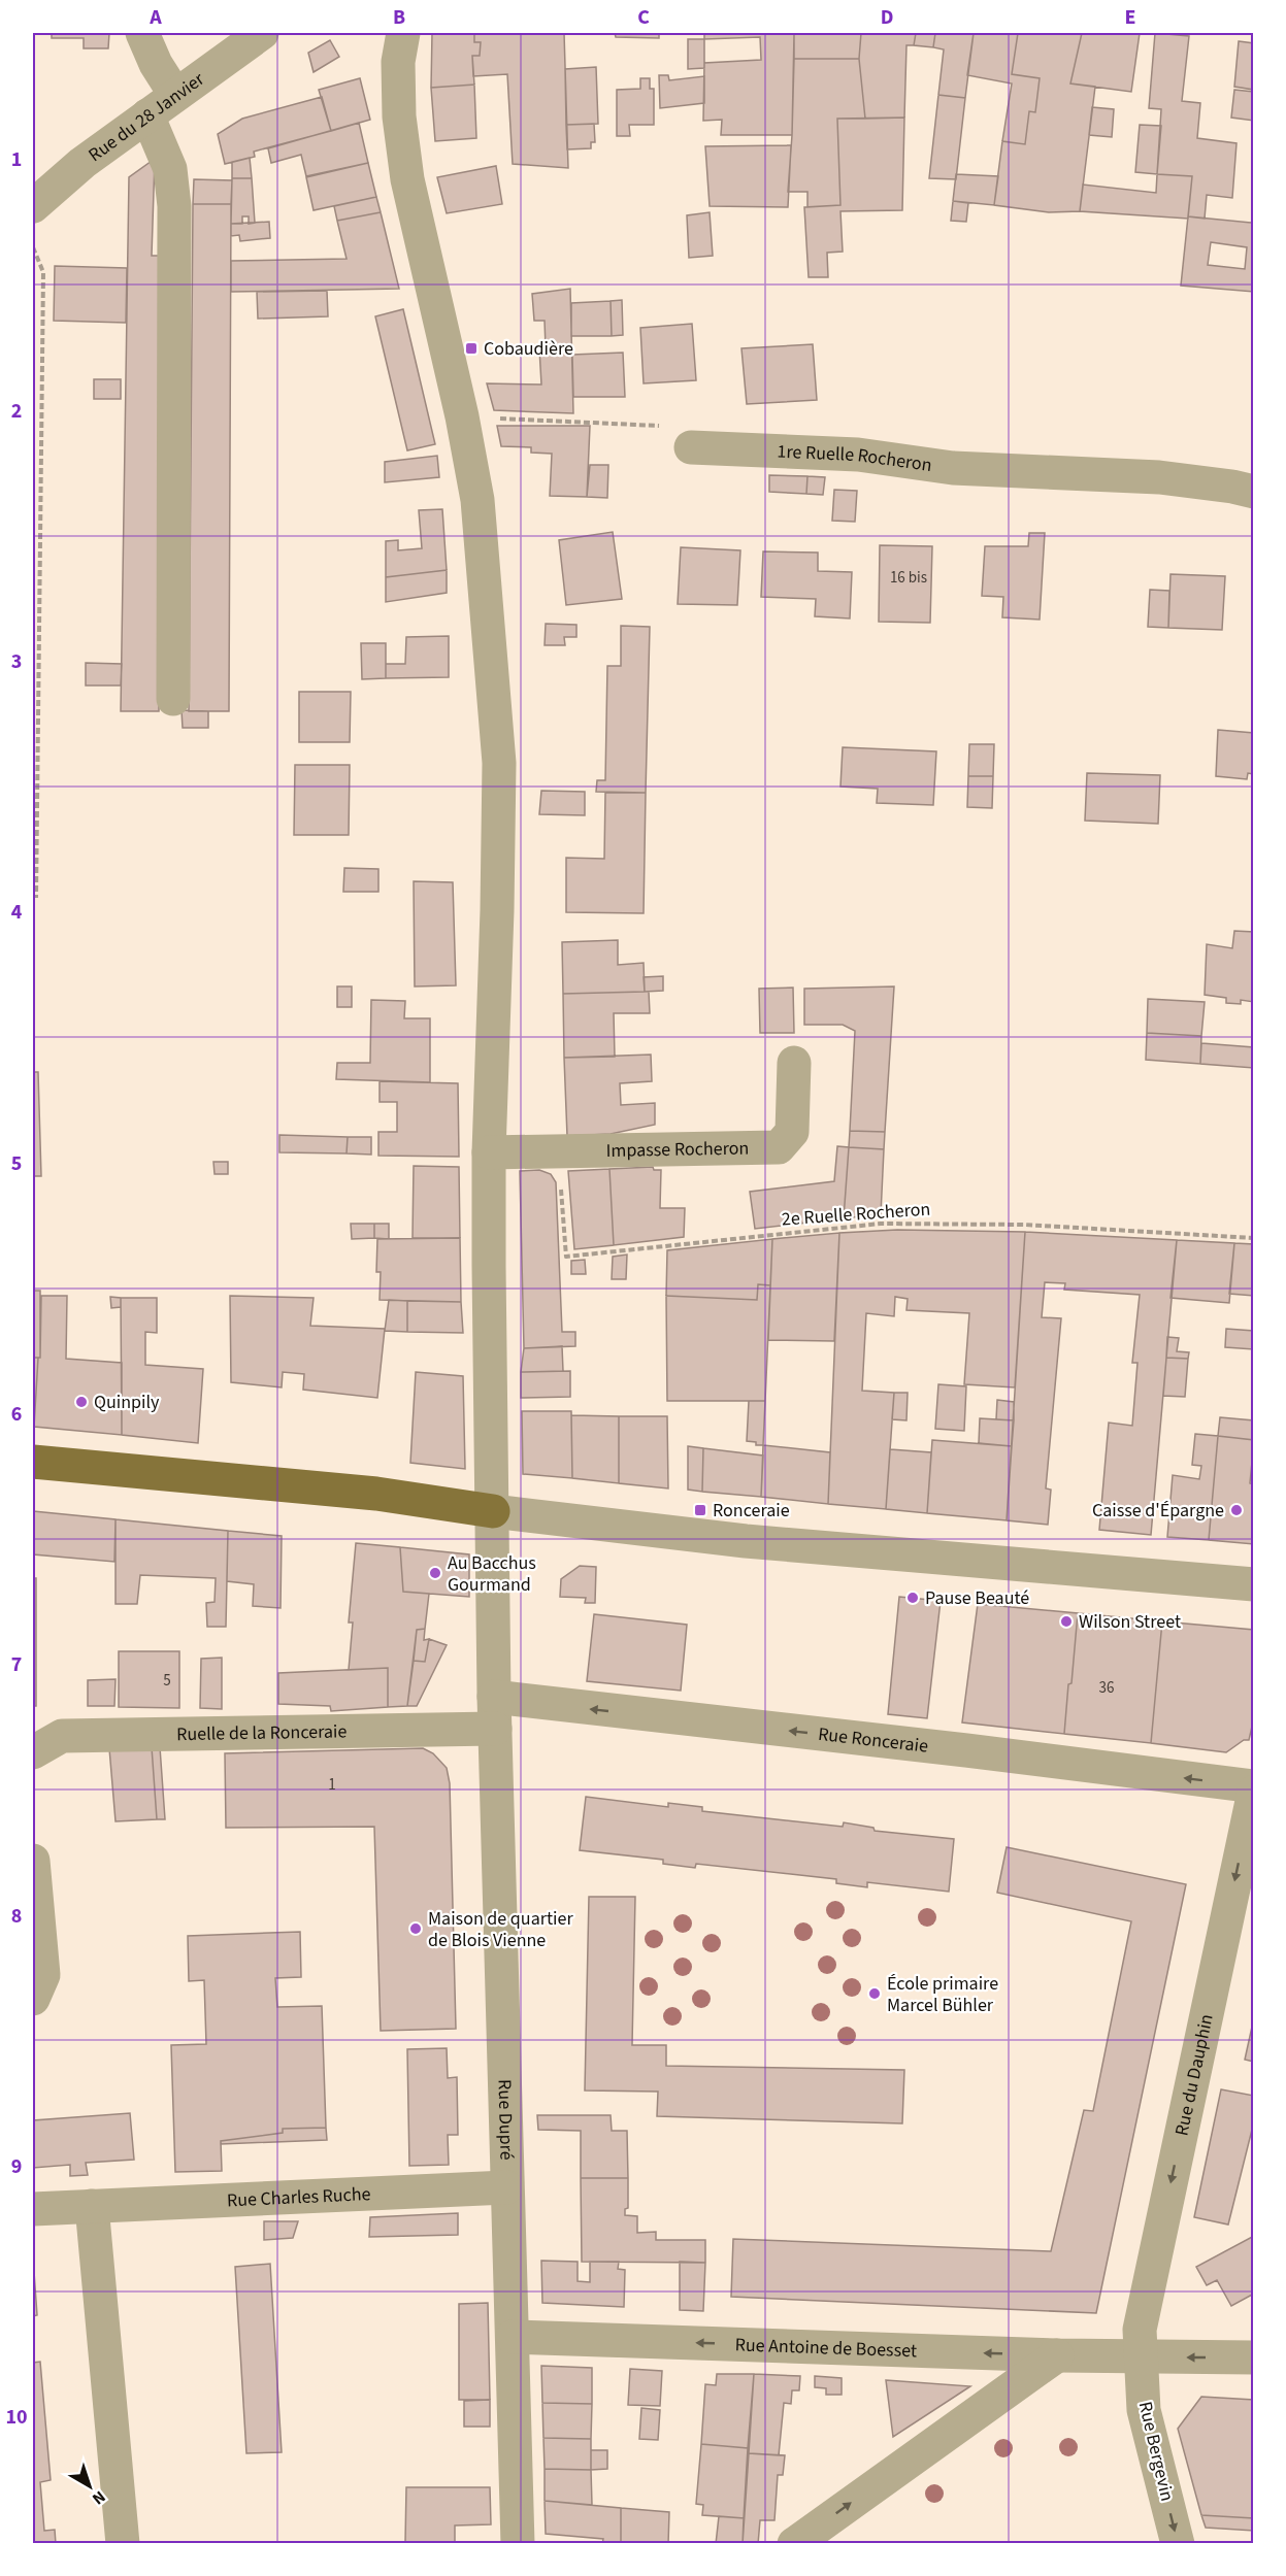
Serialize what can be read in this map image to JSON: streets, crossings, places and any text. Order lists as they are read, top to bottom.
{
  "streets": {
    "street": [
      "Rue du 28 Janvier",
      "1re Ruelle Rocheron",
      "Impasse Rocheron",
      "Ruelle de la Ronceraie",
      "Rue Ronceraie",
      "Rue du Dauphin",
      "Rue Dupré",
      "Rue Charles Ruche",
      "Rue Antoine de Boesset",
      "Rue Bergevin"
    ],
    "path": ["2e Ruelle Rocheron"]
  },
  "crossings": [
    ["Impasse Rocheron", "2e Ruelle Rocheron"],
    ["Impasse Rocheron", "Rue Dupré"],
    ["Ruelle de la Ronceraie", "Rue Ronceraie"],
    ["Ruelle de la Ronceraie", "Rue Dupré"],
    ["Rue Ronceraie", "Rue Dupré"],
    ["Rue du Dauphin", "Rue Antoine de Boesset"],
    ["Rue du Dauphin", "Rue Bergevin"],
    ["Rue Dupré", "Rue Charles Ruche"],
    ["Rue Dupré", "Rue Antoine de Boesset"],
    ["Rue Antoine de Boesset", "Rue Bergevin"]
  ],
  "one_way": ["Rue du Dauphin", "Rue Antoine de Boesset", "Rue Bergevin"],
  "places": {
    "transit": ["Cobaudière", "Ronceraie"],
    "other": [
      "Quinpily",
      "Caisse d'Épargne",
      "Au Bacchus Gourmand",
      "Pause Beauté",
      "Wilson Street",
      "Maison de quartier de Blois Vienne",
      "École primaire Marcel Bühler"
    ]
  },
  "house_numbers": [
    "16 bis",
    "5",
    "36",
    "1"
  ],
  "north": "bottom right",
  "grid": {
    "columns": [
      "A",
      "B",
      "C",
      "D",
      "E"
    ],
    "rows": [
      "1",
      "2",
      "3",
      "4",
      "5",
      "6",
      "7",
      "8",
      "9",
      "10"
    ]
  }
}
